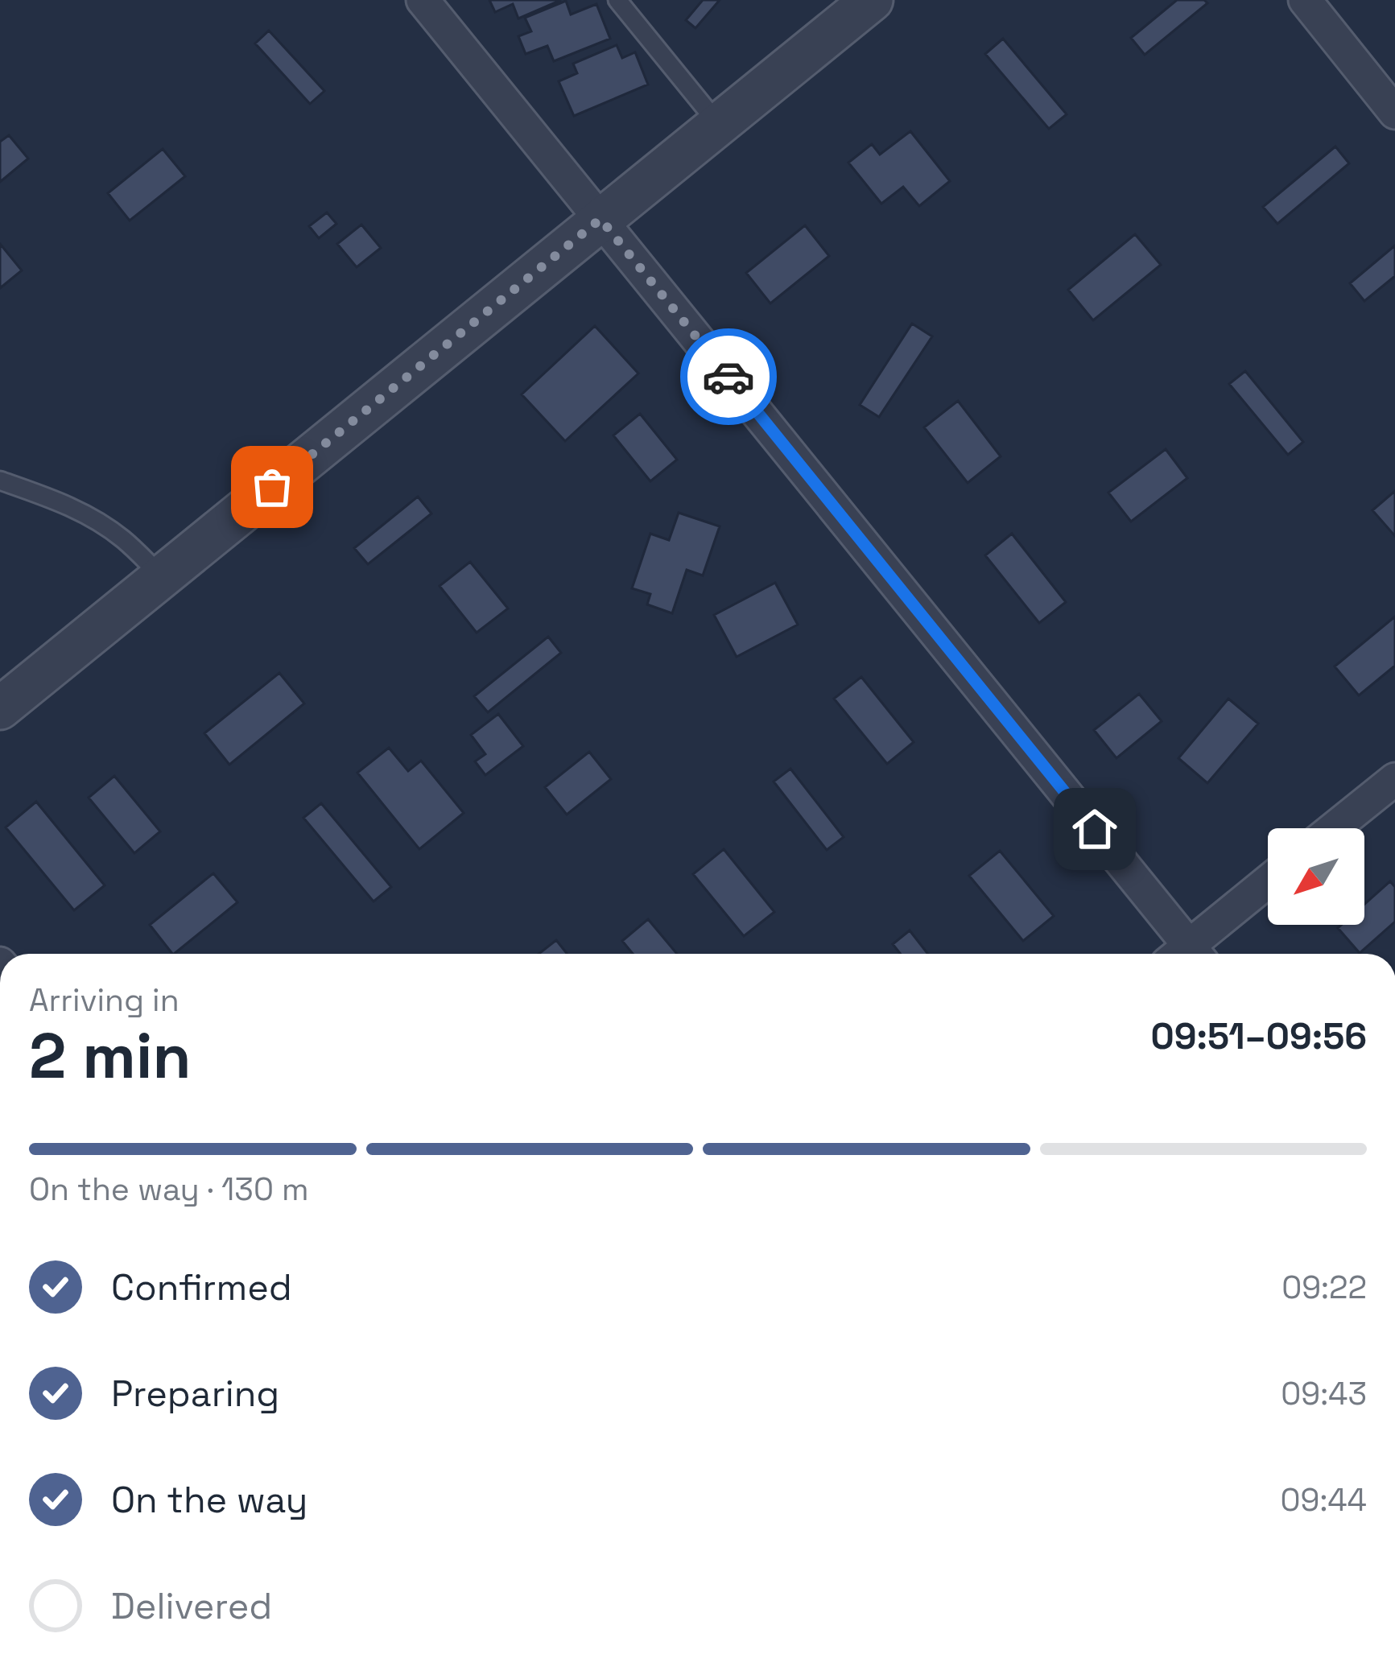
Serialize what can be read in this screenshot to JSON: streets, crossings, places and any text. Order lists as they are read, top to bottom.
{
  "north": "bottom left",
  "page": {
    "heading": ["2 min", "Arriving in", "09:51–09:56"],
    "bar": "On the way · 130 m",
    "list": [
      ["Confirmed", "09:22"],
      ["Preparing", "09:43"],
      ["On the way", "09:44"],
      "Delivered"
    ]
  }
}
